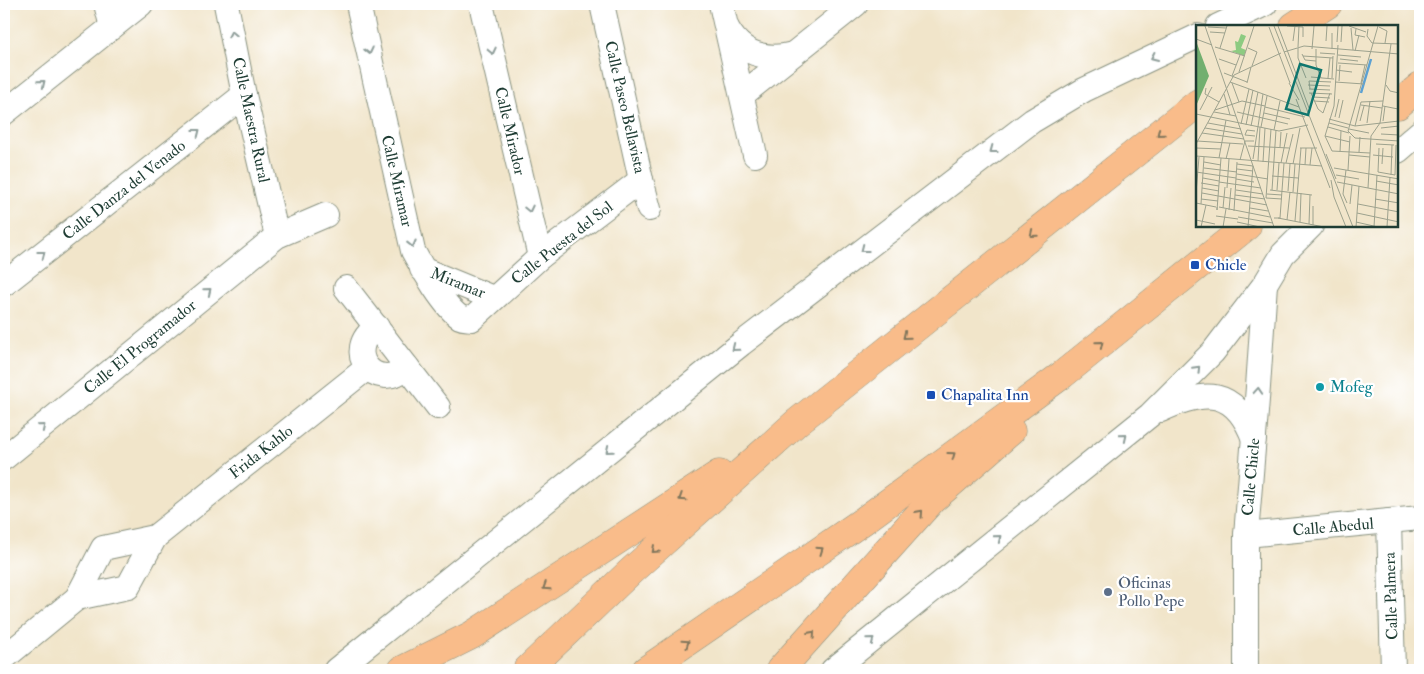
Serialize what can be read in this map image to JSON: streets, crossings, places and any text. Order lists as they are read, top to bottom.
{
  "streets": {
    "street": [
      "Calle Paseo Bellavista",
      "Calle Maestra Rural",
      "Calle Mirador",
      "Calle Miramar",
      "Calle Danza del Venado",
      "Calle Puesta del Sol",
      "Miramar",
      "Calle El Programador",
      "Frida Kahlo",
      "Calle Chicle",
      "Calle Abedul",
      "Calle Palmera"
    ]
  },
  "crossings": [
    ["Calle Paseo Bellavista", "Calle Puesta del Sol"],
    ["Calle Maestra Rural", "Calle Danza del Venado"],
    ["Calle Maestra Rural", "Calle El Programador"],
    ["Calle Mirador", "Calle Puesta del Sol"],
    ["Calle Miramar", "Miramar"],
    ["Calle Puesta del Sol", "Miramar"],
    ["Calle Chicle", "Calle Abedul"],
    ["Calle Abedul", "Calle Palmera"]
  ],
  "one_way": [
    "Calle Maestra Rural",
    "Calle Mirador",
    "Calle Miramar",
    "Calle El Programador",
    "Calle Chicle"
  ],
  "places": {
    "transit": ["Chicle", "Chapalita Inn"],
    "other": ["Mofeg", "Oficinas Pollo Pepe"]
  }
}
